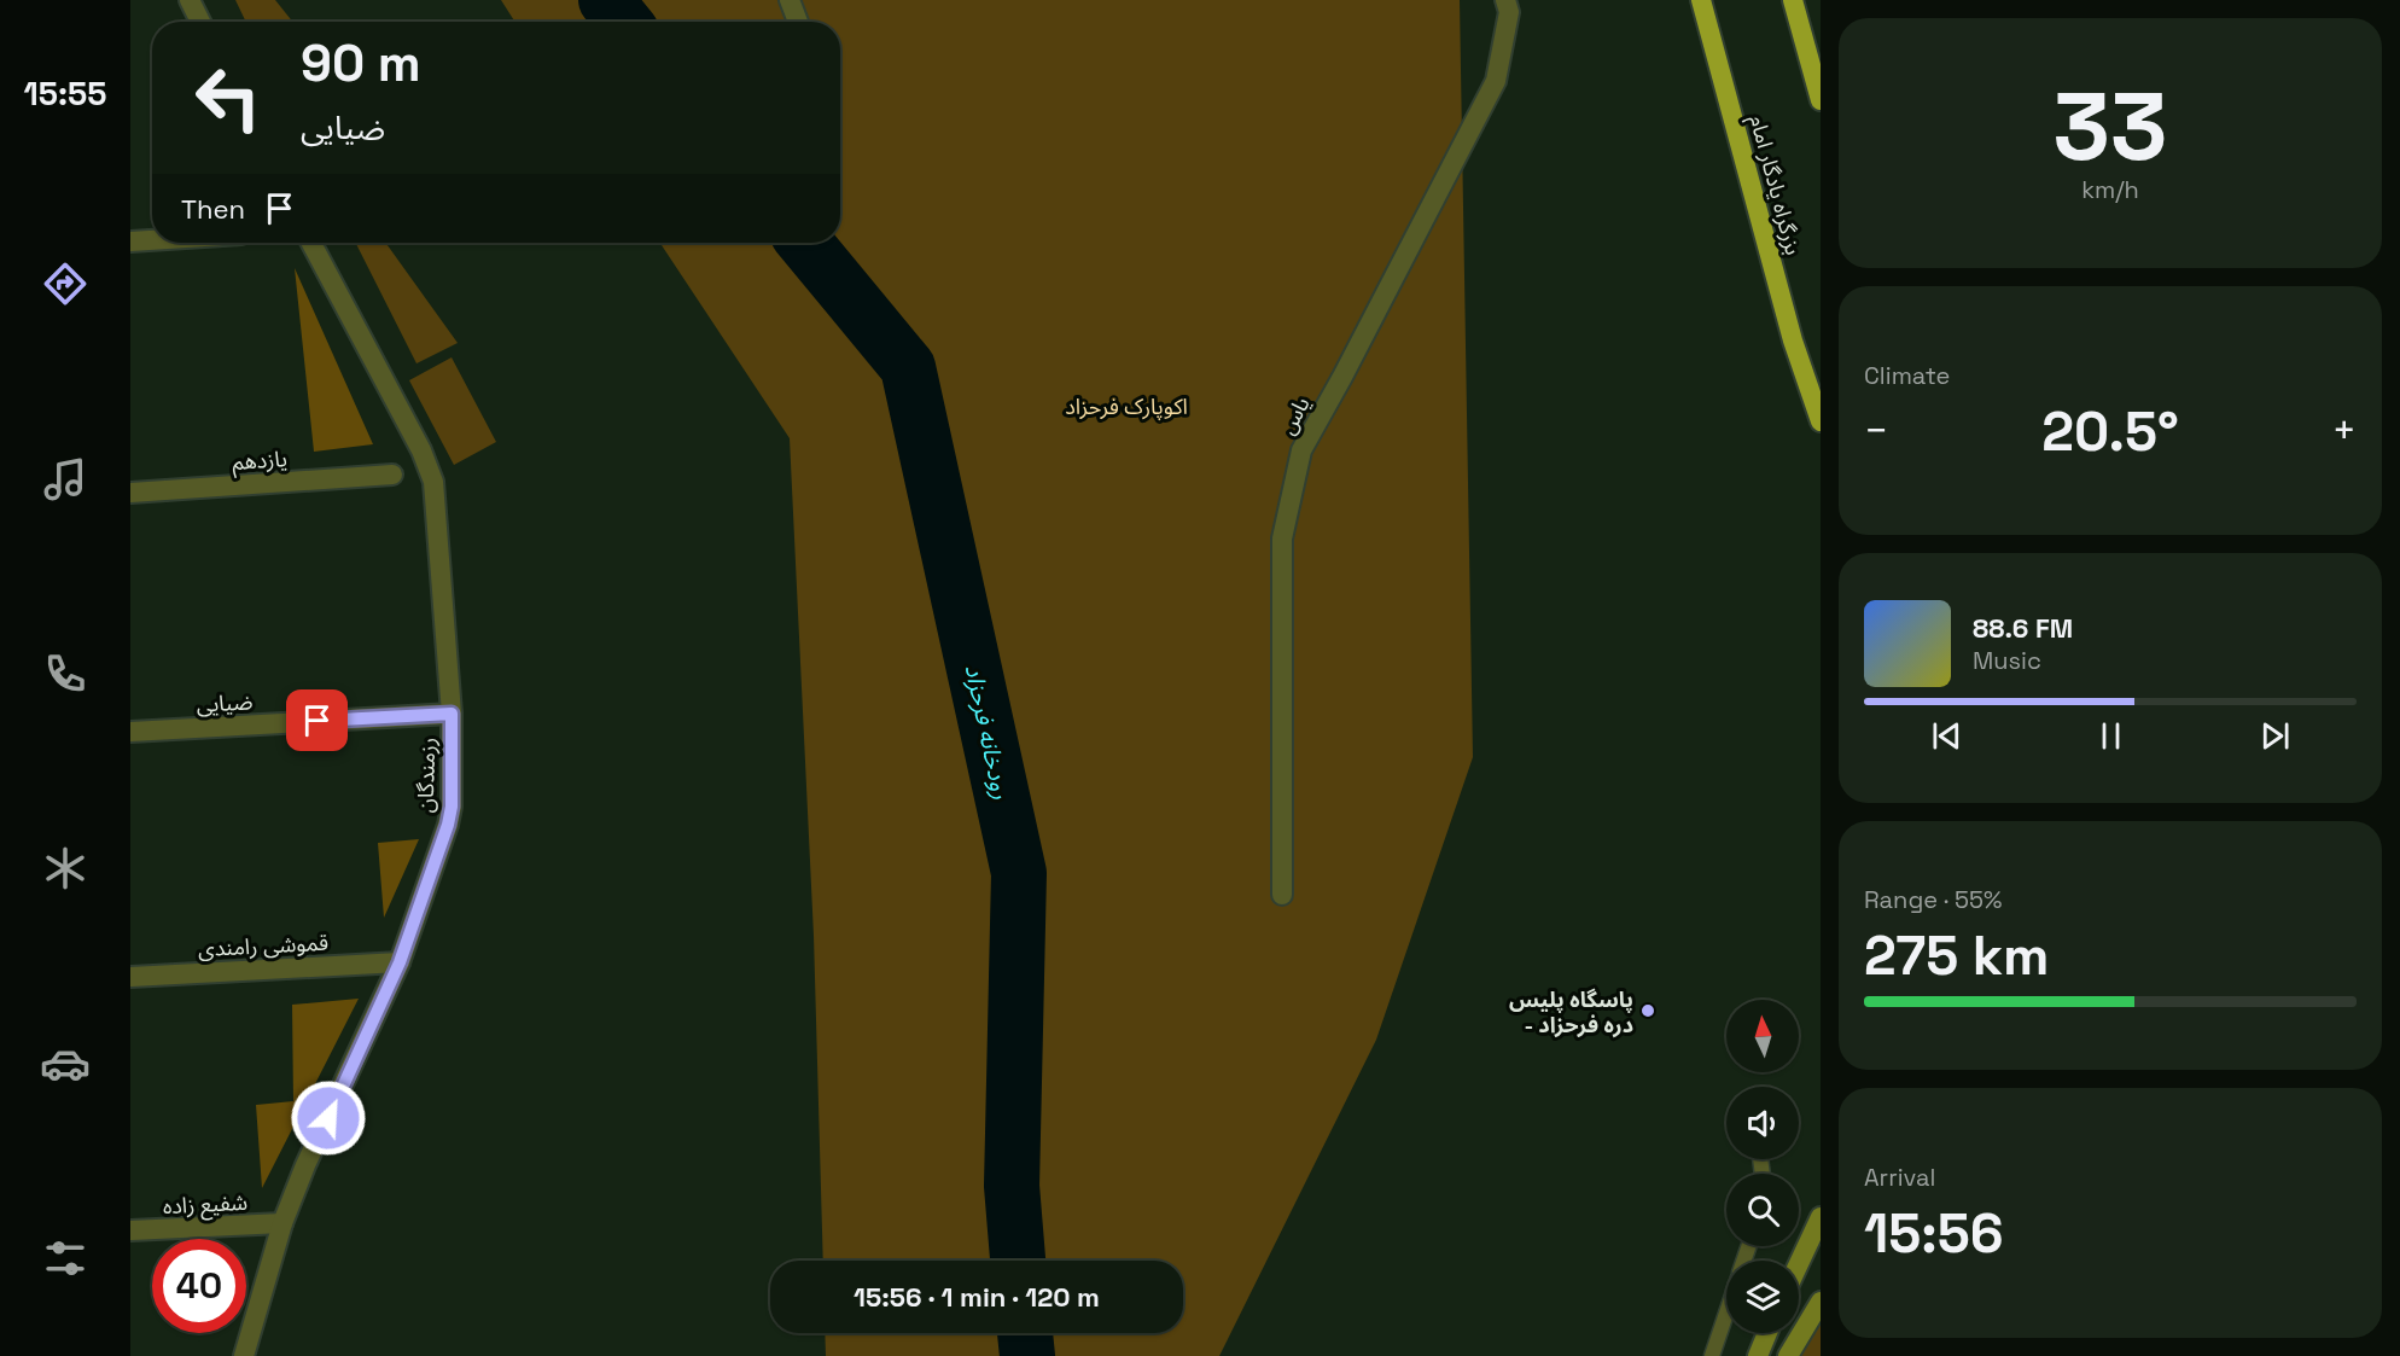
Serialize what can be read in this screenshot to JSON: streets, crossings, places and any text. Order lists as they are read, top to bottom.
{
  "streets": {
    "highway": ["بزرگراه یادگار امام"],
    "street": [
      "یاس",
      "یازدهم",
      "ضیایی",
      "رزمندگان",
      "قموشی رامندی",
      "شفیع زاده"
    ]
  },
  "crossings": [
    ["ضیایی", "رزمندگان"],
    ["رزمندگان", "قموشی رامندی"],
    ["رزمندگان", "شفیع زاده"]
  ],
  "water": ["رودخانه فرحزاد"],
  "parks": ["اکوپارک فرحزاد"],
  "places": ["پاسگاه پلیس - دره فرحزاد"],
  "north": "top",
  "page": {
    "tabs": "15:55",
    "tile": [
      ["33", "km/h"],
      "Climate",
      ["Range · 55%", "275 km"],
      ["Arrival", "15:56"]
    ],
    "turn": ["90 m", "ضیایی"],
    "then": "Then",
    "heat": ["−", "20.5°", "+"],
    "song": ["88.6 FM", "Music"],
    "limit": "40",
    "trip": "15:56 · 1 min · 120 m"
  }
}
